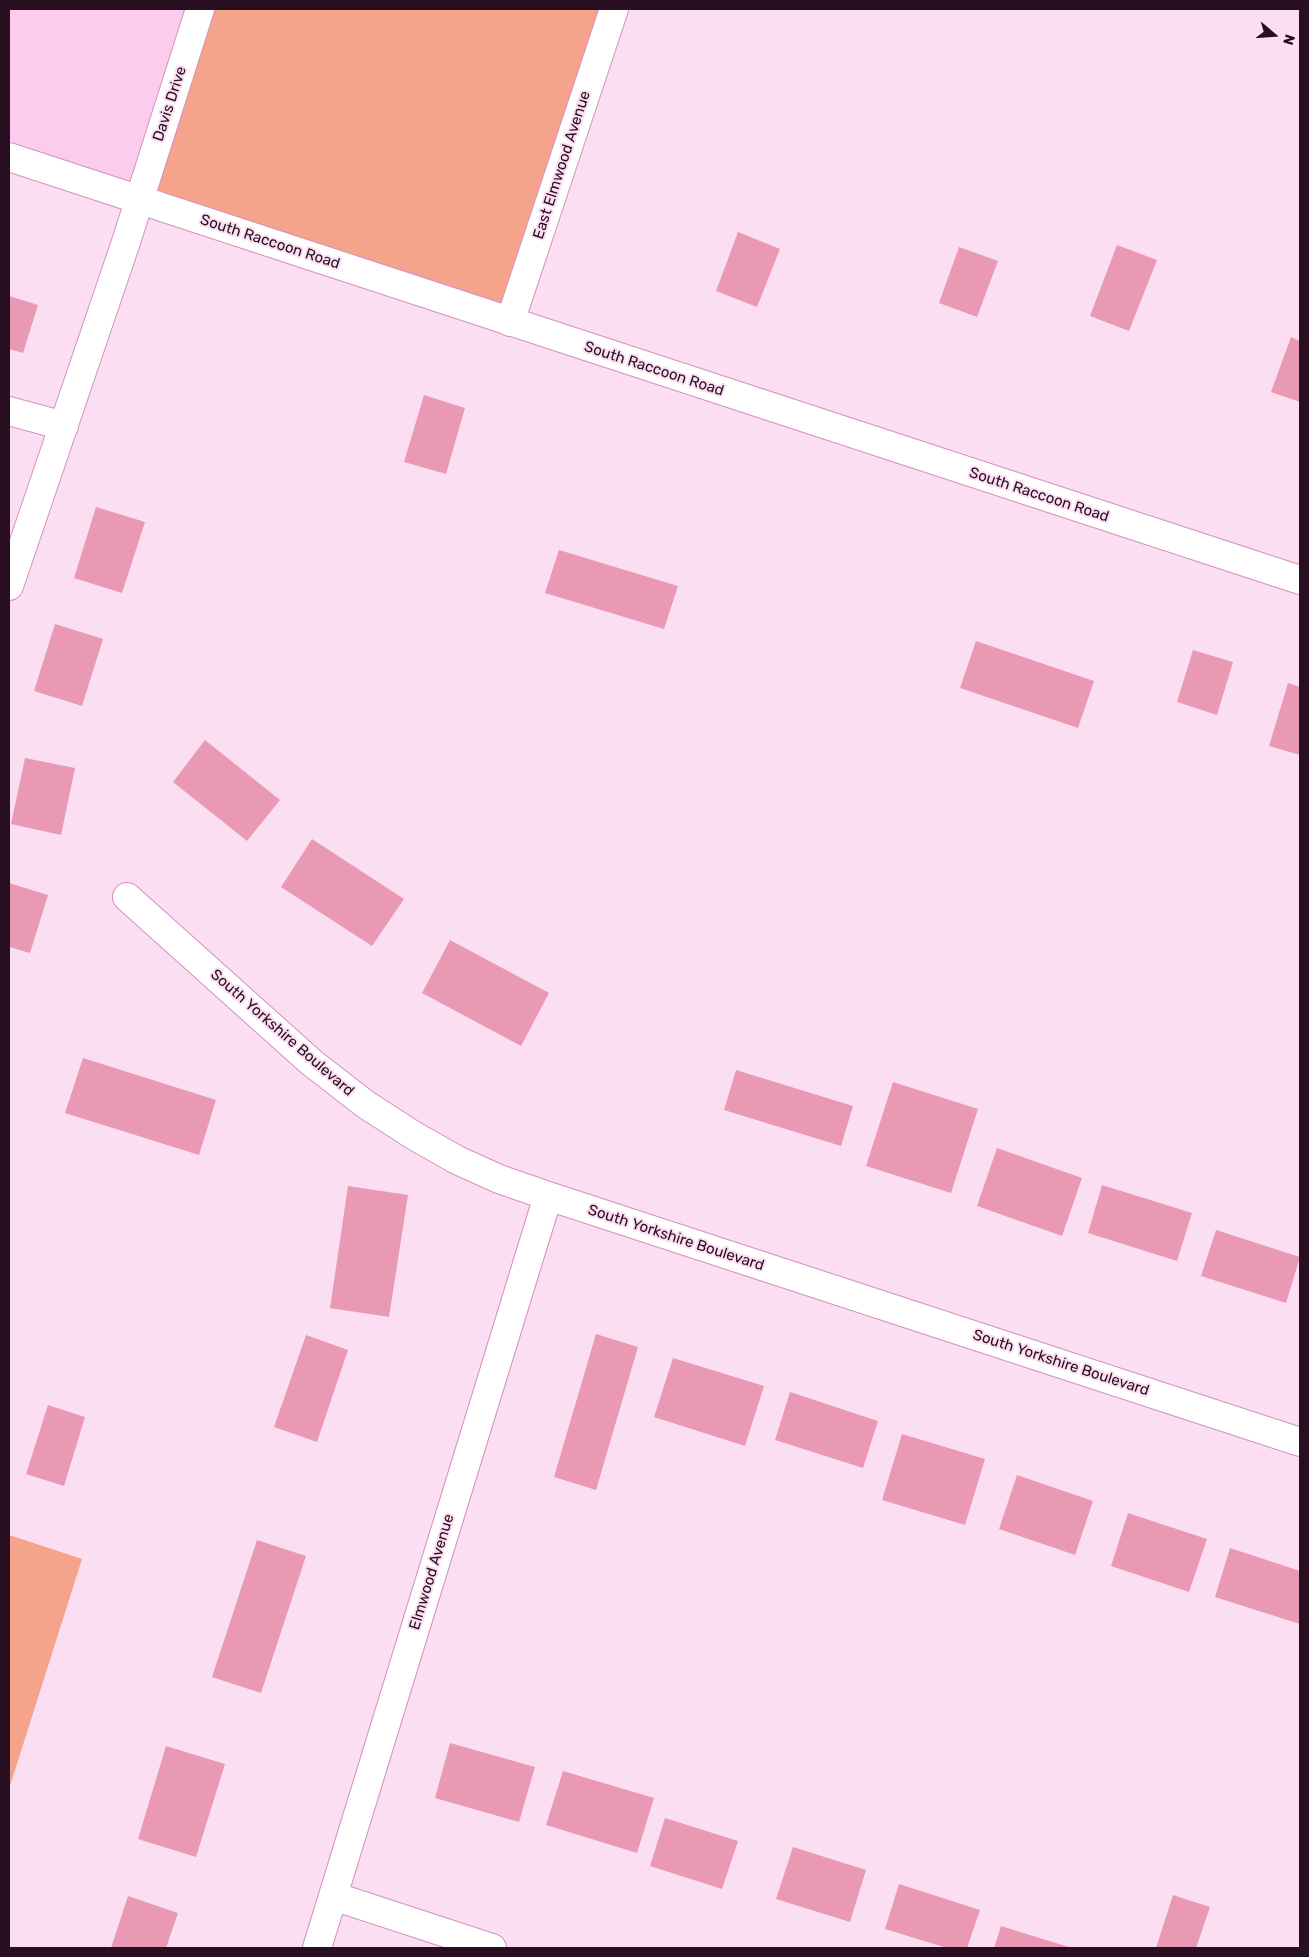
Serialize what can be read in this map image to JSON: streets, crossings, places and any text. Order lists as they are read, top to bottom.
{
  "streets": {
    "street": [
      "Davis Drive",
      "East Elmwood Avenue",
      "South Raccoon Road",
      "South Yorkshire Boulevard",
      "Elmwood Avenue"
    ]
  },
  "crossings": [
    ["Davis Drive", "South Raccoon Road"],
    ["East Elmwood Avenue", "South Raccoon Road"],
    ["South Yorkshire Boulevard", "Elmwood Avenue"]
  ],
  "north": "right"
}
